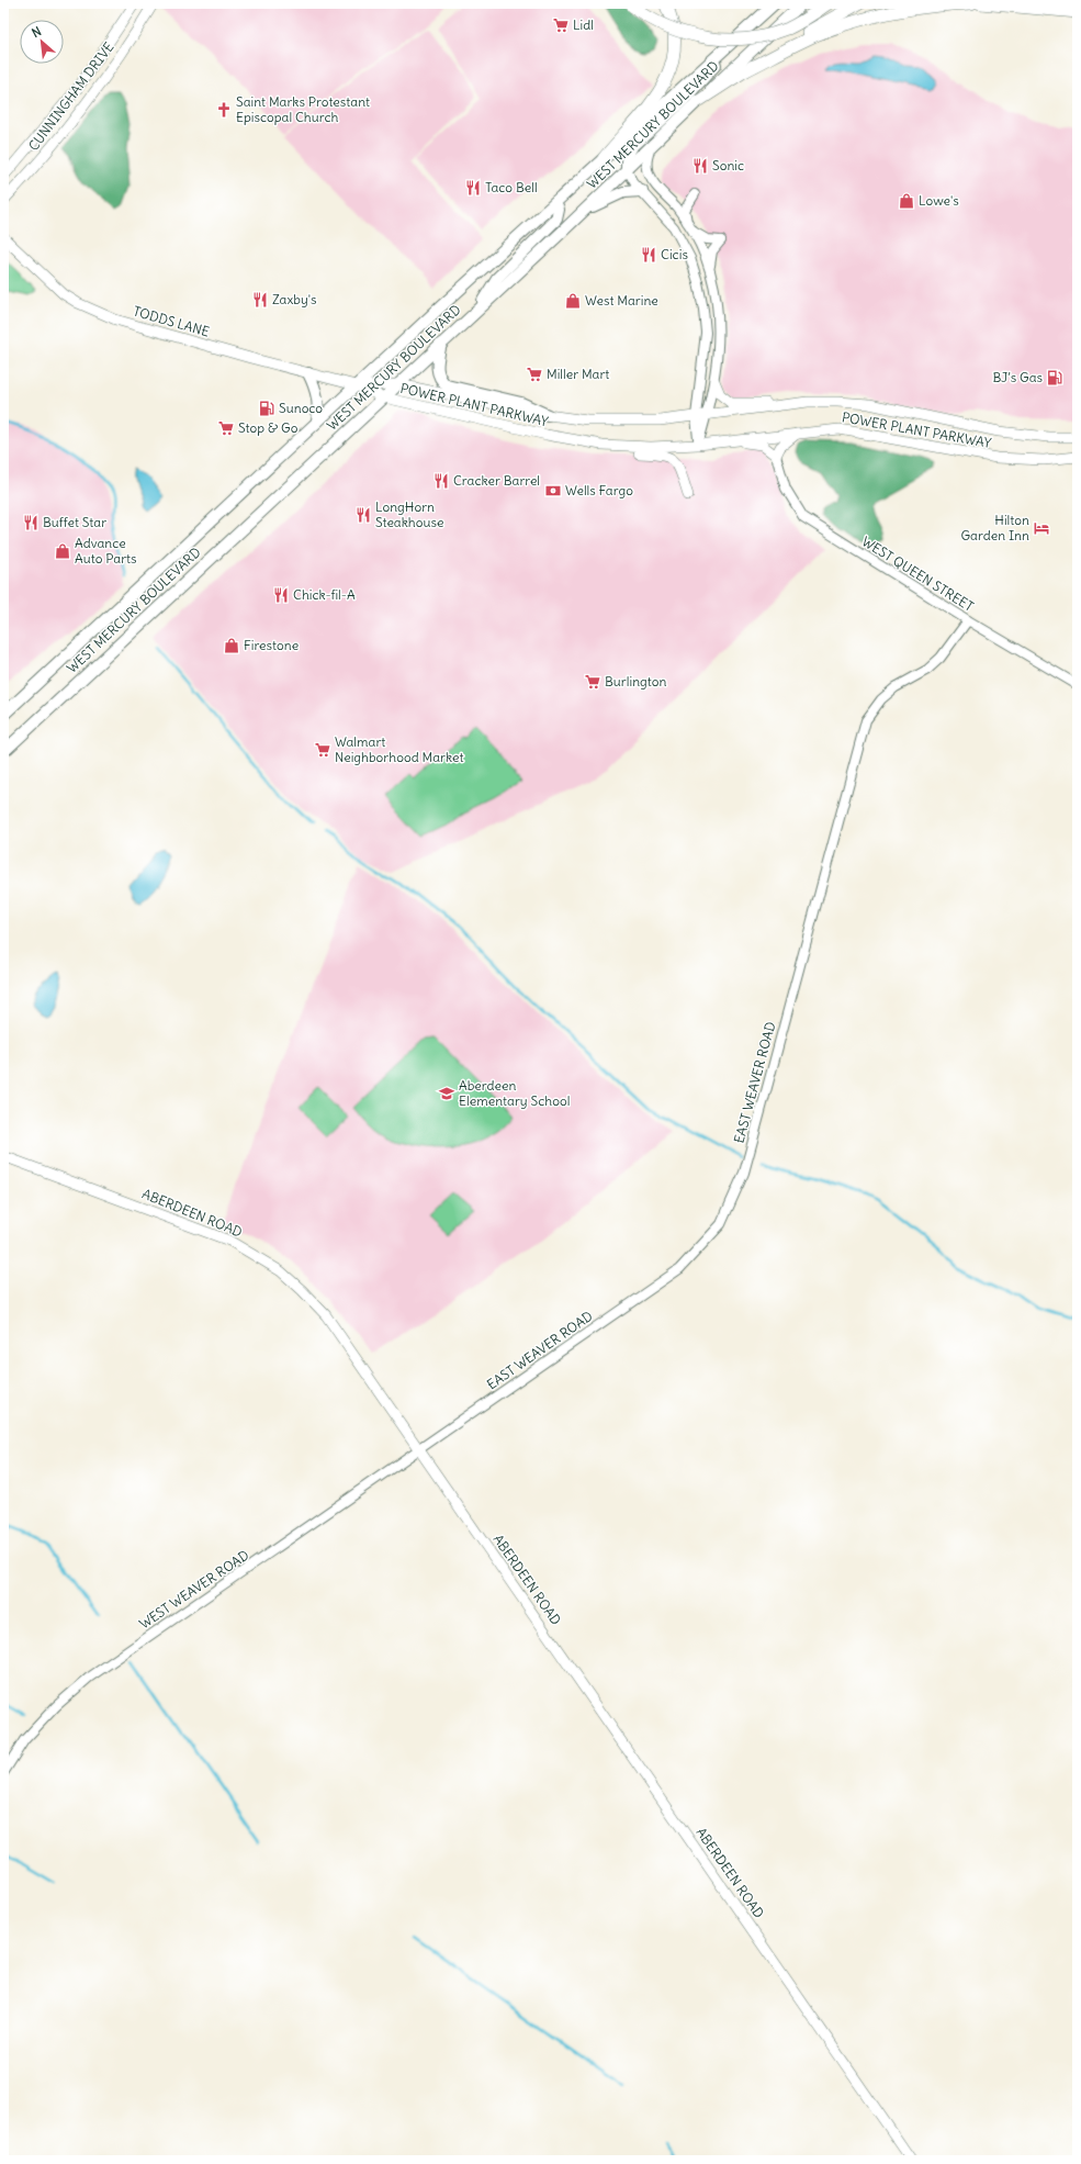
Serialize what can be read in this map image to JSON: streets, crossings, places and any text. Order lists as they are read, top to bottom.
{
  "streets": {
    "main road": [
      "CUNNINGHAM DRIVE",
      "WEST MERCURY BOULEVARD",
      "TODDS LANE",
      "POWER PLANT PARKWAY",
      "ABERDEEN ROAD"
    ],
    "street": ["WEST QUEEN STREET", "EAST WEAVER ROAD", "WEST WEAVER ROAD"]
  },
  "crossings": [
    ["WEST MERCURY BOULEVARD", "TODDS LANE"],
    ["WEST MERCURY BOULEVARD", "POWER PLANT PARKWAY"],
    ["TODDS LANE", "POWER PLANT PARKWAY"],
    ["WEST QUEEN STREET", "EAST WEAVER ROAD"],
    ["EAST WEAVER ROAD", "ABERDEEN ROAD"],
    ["EAST WEAVER ROAD", "WEST WEAVER ROAD"],
    ["ABERDEEN ROAD", "WEST WEAVER ROAD"]
  ],
  "places": {
    "supermarket": [
      "Lidl",
      "Miller Mart",
      "Stop & Go",
      "Burlington",
      "Walmart Neighborhood Market"
    ],
    "church": ["Saint Marks Protestant Episcopal Church"],
    "restaurant": [
      "Sonic",
      "Taco Bell",
      "Cicis",
      "Zaxby's",
      "Cracker Barrel",
      "LongHorn Steakhouse",
      "Buffet Star",
      "Chick-fil-A"
    ],
    "shop": [
      "Lowe's",
      "West Marine",
      "Advance Auto Parts",
      "Firestone"
    ],
    "fuel station": ["BJ’s Gas", "Sunoco"],
    "bank": ["Wells Fargo"],
    "hotel": ["Hilton Garden Inn"],
    "school or university": ["Aberdeen Elementary School"]
  },
  "north": "top left"
}
